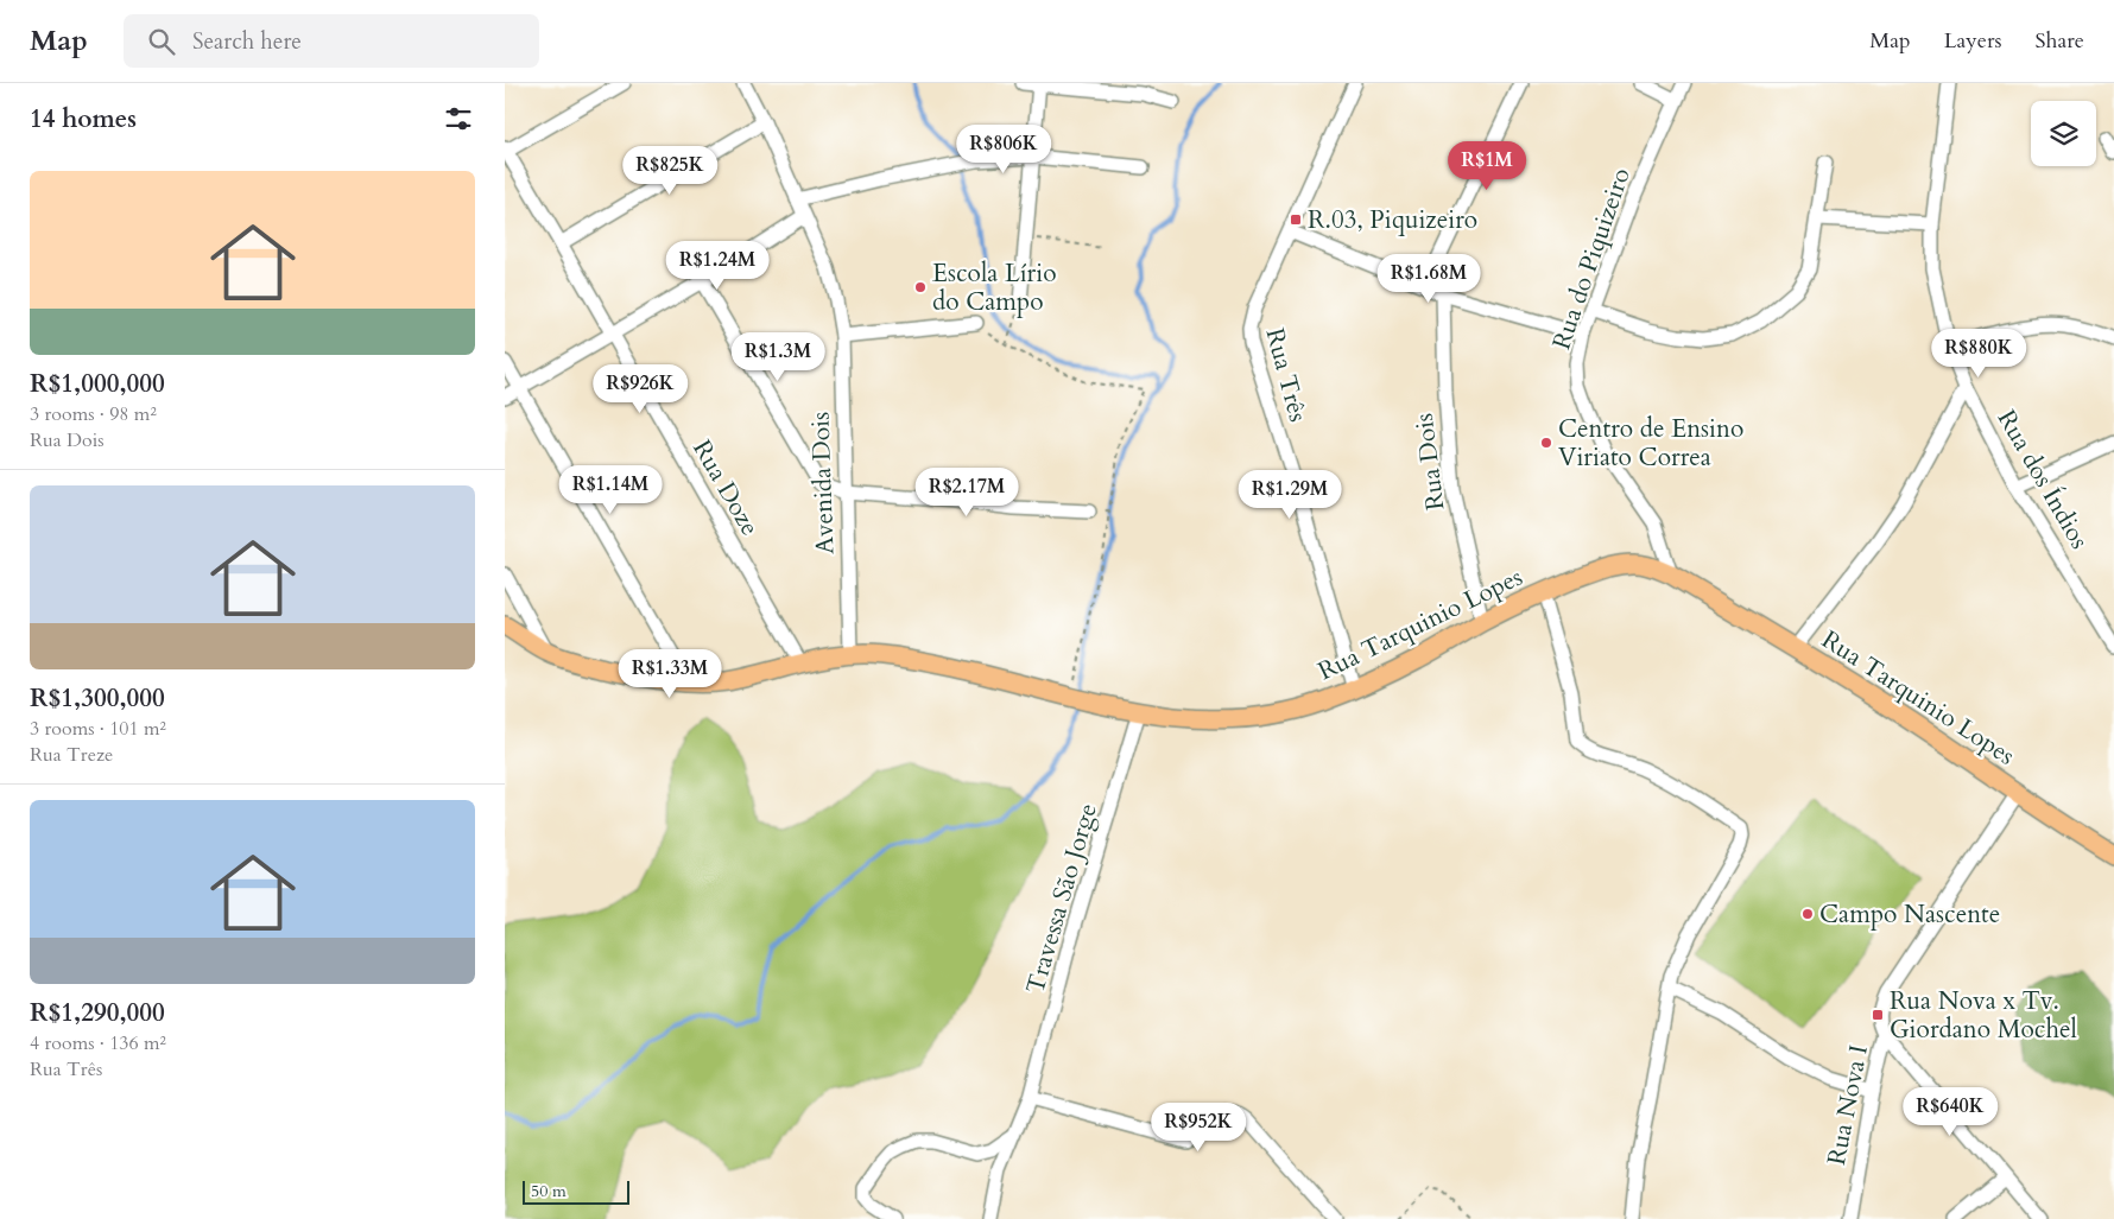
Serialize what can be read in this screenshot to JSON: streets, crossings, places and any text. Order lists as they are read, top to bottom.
{
  "streets": {
    "main road": ["Rua Tarquinio Lopes"],
    "street": [
      "Rua do Piquizeiro",
      "Rua Três",
      "Rua Dois",
      "Rua dos Índios",
      "Avenida Dois",
      "Rua Doze",
      "Travessa São Jorge",
      "Rua Nova I"
    ]
  },
  "crossings": [
    ["Rua do Piquizeiro", "Rua Tarquinio Lopes"],
    ["Rua Três", "Rua Tarquinio Lopes"],
    ["Rua Dois", "Rua Tarquinio Lopes"],
    ["Avenida Dois", "Rua Tarquinio Lopes"],
    ["Rua Doze", "Rua Tarquinio Lopes"],
    ["Rua Tarquinio Lopes", "Travessa São Jorge"],
    ["Rua Tarquinio Lopes", "Rua Nova I"]
  ],
  "places": {
    "transit": ["R.03, Piquizeiro", "Rua Nova x Tv. Giordano Mochel"],
    "other": ["Escola Lírio do Campo", "Centro de Ensino Viriato Correa", "Campo Nascente"]
  },
  "scale_bar": "50 m",
  "page": {
    "header": "Map",
    "search": "Search here",
    "nav": ["Map", "Layers", "Share"],
    "heading": "14 homes",
    "price": [
      "R$806K",
      "R$1M",
      "R$825K",
      "R$1.24M",
      "R$1.68M",
      "R$880K",
      "R$1.3M",
      "R$926K",
      "R$1.14M",
      "R$2.17M",
      "R$1.29M",
      "R$1.33M",
      "R$640K",
      "R$952K"
    ],
    "list": [
      {
        "name": "R$1,000,000",
        "note": "3 rooms · 98 m² · Rua Dois"
      },
      {
        "name": "R$1,300,000",
        "note": "3 rooms · 101 m² · Rua Treze"
      },
      {
        "name": "R$1,290,000",
        "note": "4 rooms · 136 m² · Rua Três"
      }
    ],
    "scale": "50 m"
  }
}
